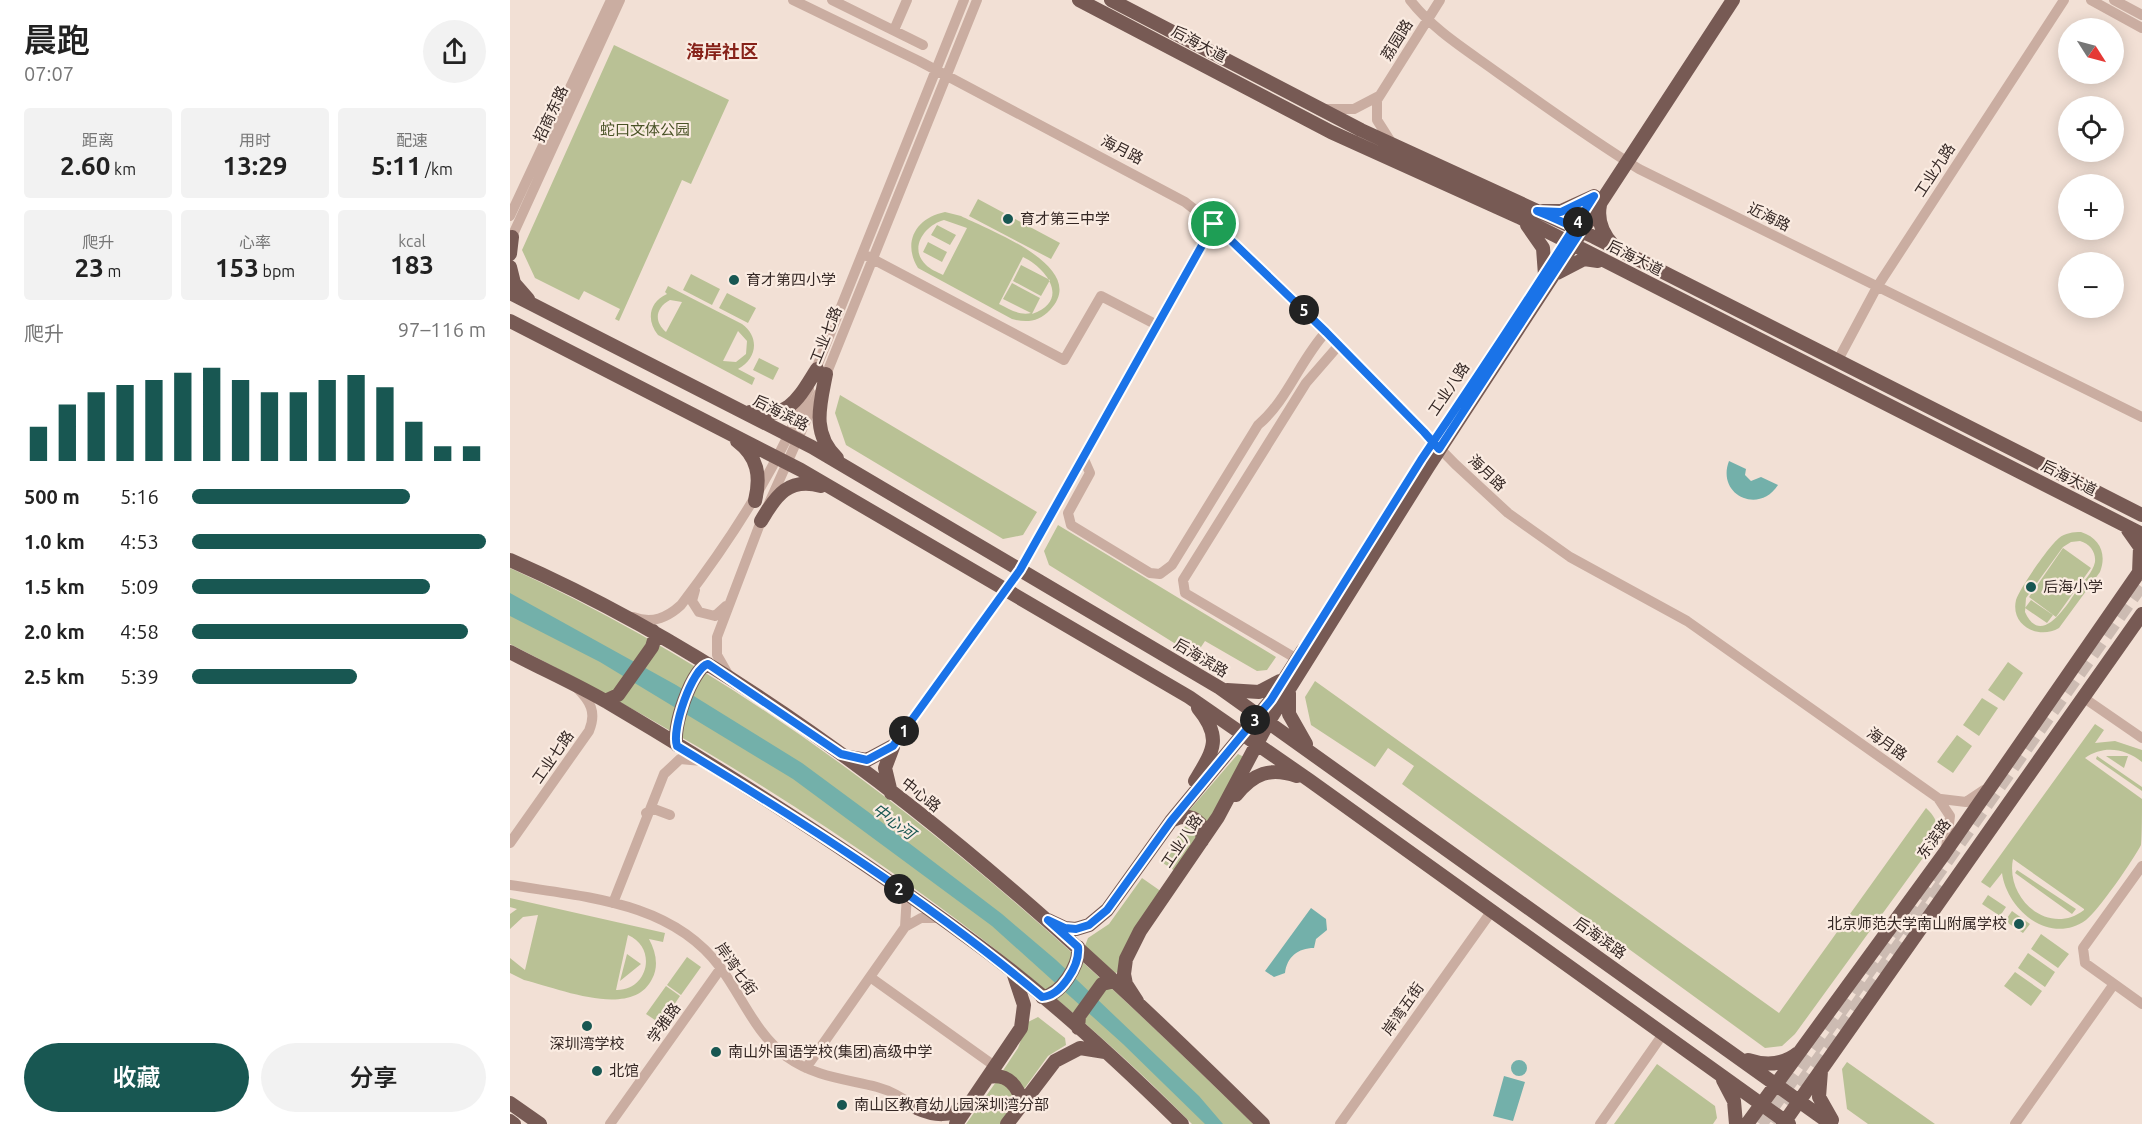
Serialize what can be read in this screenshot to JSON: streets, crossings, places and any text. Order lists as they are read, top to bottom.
{
  "streets": {
    "main road": [
      "后海大道",
      "工业八路",
      "后海滨路",
      "中心路",
      "东滨路"
    ],
    "street": [
      "荔园路",
      "招商东路",
      "海月路",
      "工业九路",
      "近海路",
      "工业七路",
      "岸湾七街",
      "岸湾五街",
      "学雅路"
    ]
  },
  "crossings": [
    ["荔园路", "近海路"],
    ["后海大道", "工业九路"],
    ["后海大道", "工业八路"],
    ["海月路", "工业七路"],
    ["海月路", "工业八路"],
    ["工业九路", "近海路"],
    ["工业七路", "后海滨路"],
    ["工业七路", "中心路"],
    ["工业八路", "后海滨路"],
    ["工业八路", "中心路"],
    ["后海滨路", "东滨路"],
    ["岸湾七街", "学雅路"]
  ],
  "districts": ["海岸社区"],
  "water": ["中心河"],
  "parks": ["蛇口文体公园"],
  "places": [
    "育才第三中学",
    "育才第四小学",
    "后海小学",
    "北京师范大学南山附属学校",
    "深圳湾学校",
    "南山外国语学校(集团)高级中学",
    "北馆",
    "南山区教育幼儿园深圳湾分部"
  ],
  "north": "bottom right",
  "page": {
    "heading": ["晨跑", "07:07"],
    "map_buttons": ["+", "−"],
    "stats": [
      ["距离", "2.60 km"],
      ["用时", "13:29"],
      ["配速", "5:11 /km"],
      ["爬升", "23 m"],
      ["心率", "153 bpm"],
      ["kcal", "183"]
    ],
    "pins": [
      "4",
      "5",
      "3",
      "1",
      "2"
    ],
    "chart": ["爬升", "97–116 m"],
    "list": [
      {
        "name": "500 m",
        "note": "5:16"
      },
      {
        "name": "1.0 km",
        "note": "4:53"
      },
      {
        "name": "1.5 km",
        "note": "5:09"
      },
      {
        "name": "2.0 km",
        "note": "4:58"
      },
      {
        "name": "2.5 km",
        "note": "5:39"
      }
    ],
    "buttons": ["收藏", "分享"]
  }
}
